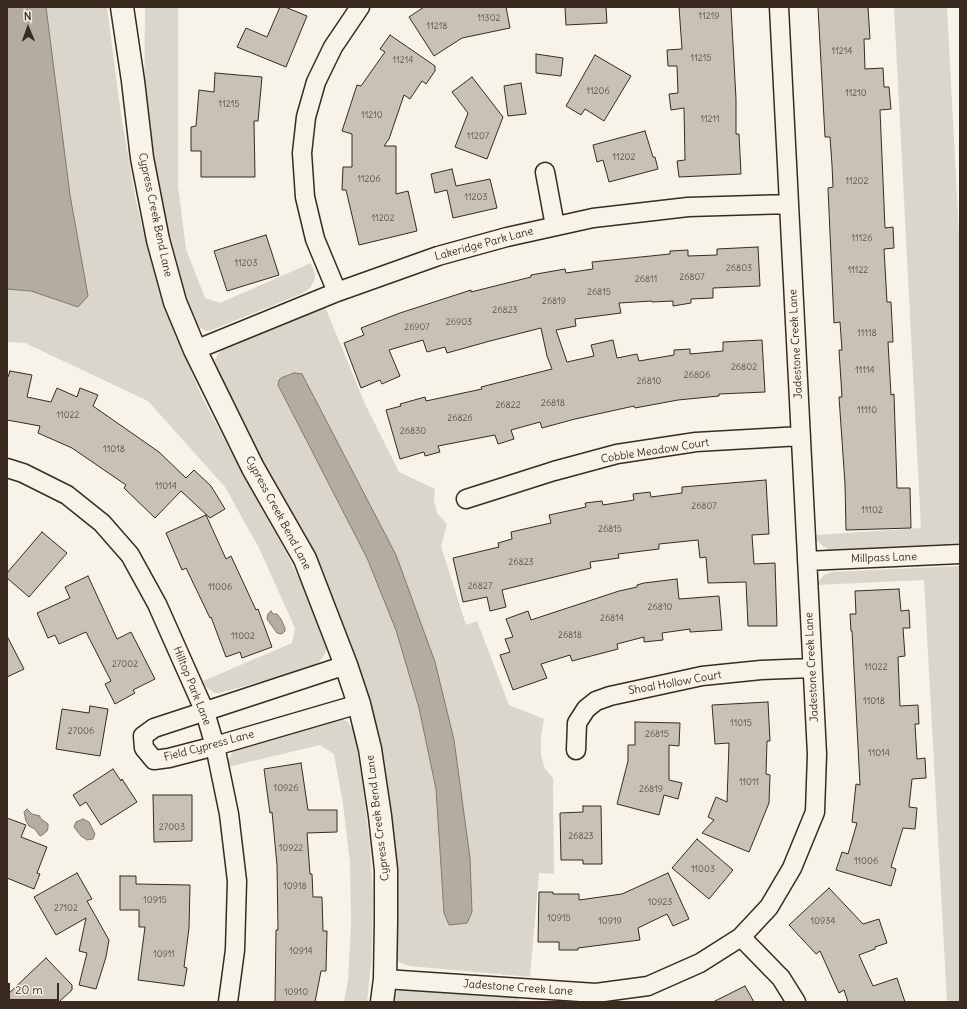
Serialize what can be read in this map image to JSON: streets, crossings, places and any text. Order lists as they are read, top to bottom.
{
  "streets": {
    "street": [
      "Cypress Creek Bend Lane",
      "Lakeridge Park Lane",
      "Jadestone Creek Lane",
      "Cobble Meadow Court",
      "Millpass Lane",
      "Shoal Hollow Court",
      "Hilltop Park Lane",
      "Field Cypress Lane"
    ]
  },
  "crossings": [
    ["Cypress Creek Bend Lane", "Lakeridge Park Lane"],
    ["Cypress Creek Bend Lane", "Jadestone Creek Lane"],
    ["Cypress Creek Bend Lane", "Field Cypress Lane"],
    ["Lakeridge Park Lane", "Jadestone Creek Lane"],
    ["Jadestone Creek Lane", "Cobble Meadow Court"],
    ["Jadestone Creek Lane", "Millpass Lane"],
    ["Jadestone Creek Lane", "Shoal Hollow Court"],
    ["Hilltop Park Lane", "Field Cypress Lane"]
  ],
  "house_numbers": [
    "11219",
    "11302",
    "11218",
    "11214",
    "11215",
    "11214",
    "11206",
    "11210",
    "11215",
    "11210",
    "11211",
    "11207",
    "11202",
    "11206",
    "11202",
    "11203",
    "11202",
    "11126",
    "11203",
    "26803",
    "11122",
    "26807",
    "26811",
    "26815",
    "26819",
    "26823",
    "26903",
    "26907",
    "11118",
    "26802",
    "11114",
    "26806",
    "26810",
    "26818",
    "26822",
    "11110",
    "11022",
    "26826",
    "26830",
    "11018",
    "11014",
    "26807",
    "11102",
    "26815",
    "26823",
    "26827",
    "11006",
    "26810",
    "26814",
    "26818",
    "11002",
    "27002",
    "11022",
    "11018",
    "11015",
    "27006",
    "26815",
    "11014",
    "11011",
    "10926",
    "26819",
    "27003",
    "26823",
    "10922",
    "11006",
    "11003",
    "10918",
    "10915",
    "10923",
    "27102",
    "10915",
    "10919",
    "10934",
    "10914",
    "10911",
    "10910"
  ],
  "scale_bar": "20 m",
  "north": "top"
}
